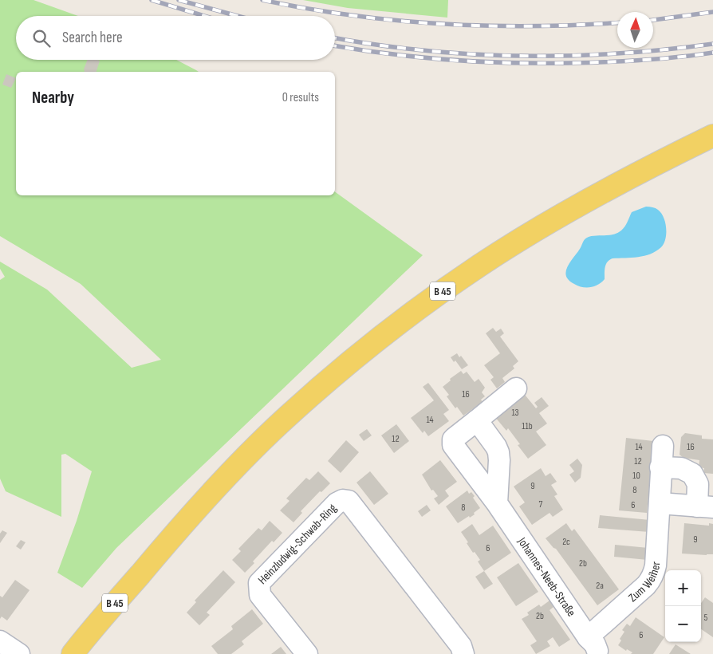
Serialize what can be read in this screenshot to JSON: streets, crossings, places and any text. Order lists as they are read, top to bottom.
{
  "streets": {
    "main road": ["B 45"],
    "street": ["Heinzludwig-Schwab-Ring", "Johannes-Neeb-Straße", "Zum Weiher"]
  },
  "crossings": [
    ["Johannes-Neeb-Straße", "Zum Weiher"]
  ],
  "house_numbers": [
    "16",
    "13",
    "14",
    "11b",
    "12",
    "14",
    "16",
    "12",
    "10",
    "9",
    "8",
    "7",
    "6",
    "8",
    "9",
    "2c",
    "6",
    "2b",
    "2a",
    "2b",
    "5",
    "6"
  ],
  "north": "top",
  "page": {
    "search": "Search here",
    "heading": ["Nearby", "0 results"],
    "map_buttons": ["+", "−"]
  }
}
